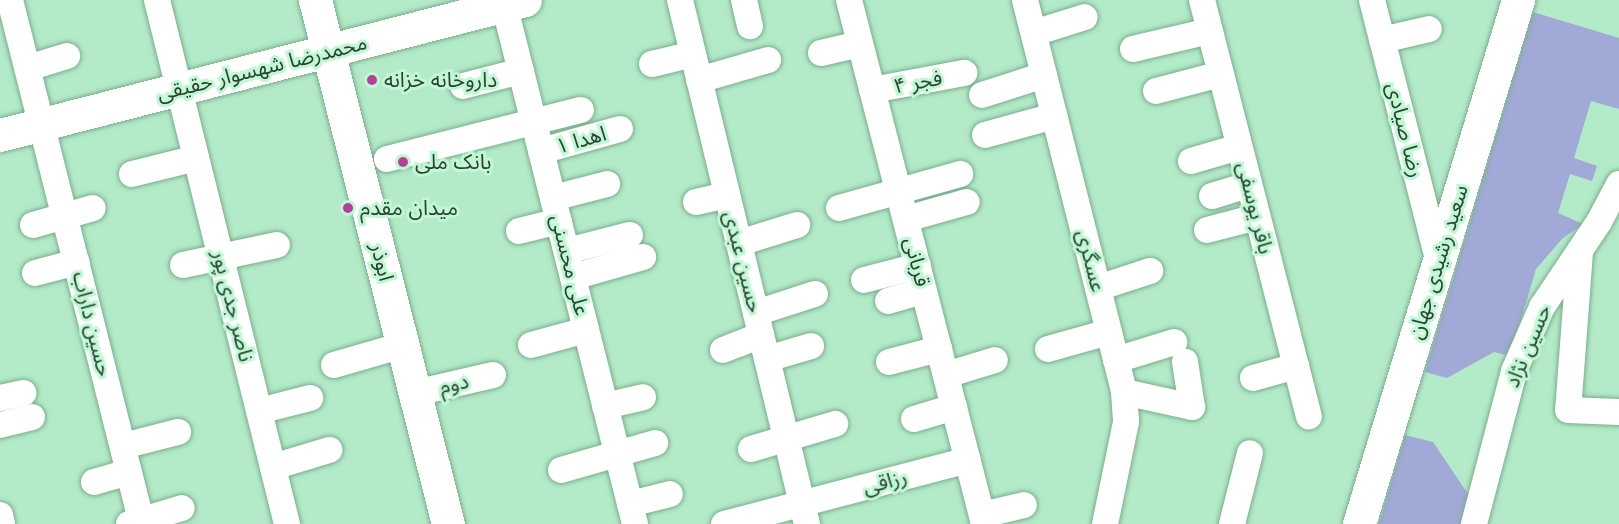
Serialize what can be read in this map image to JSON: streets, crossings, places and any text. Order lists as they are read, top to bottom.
{
  "streets": {
    "street": [
      "محمدرضا شهسوار حقیقی",
      "فجر ۴",
      "رضا صیادی",
      "اهدا ۱",
      "باقر یوسفی",
      "عسگری",
      "ابوذر",
      "حسین عبدی",
      "قربانی",
      "سعید رشیدی جهان",
      "علی محسنی",
      "ناصر جدی پور",
      "حسین داراب",
      "حسین نژاد",
      "دوم",
      "رزاقی"
    ]
  },
  "crossings": [
    ["محمدرضا شهسوار حقیقی", "ابوذر"],
    ["محمدرضا شهسوار حقیقی", "علی محسنی"],
    ["محمدرضا شهسوار حقیقی", "ناصر جدی پور"],
    ["محمدرضا شهسوار حقیقی", "حسین داراب"],
    ["فجر ۴", "قربانی"],
    ["رضا صیادی", "سعید رشیدی جهان"],
    ["اهدا ۱", "علی محسنی"],
    ["ابوذر", "دوم"],
    ["حسین عبدی", "رزاقی"],
    ["قربانی", "رزاقی"]
  ],
  "places": ["داروخانه خزانه", "بانک ملی", "میدان مقدم"]
}
